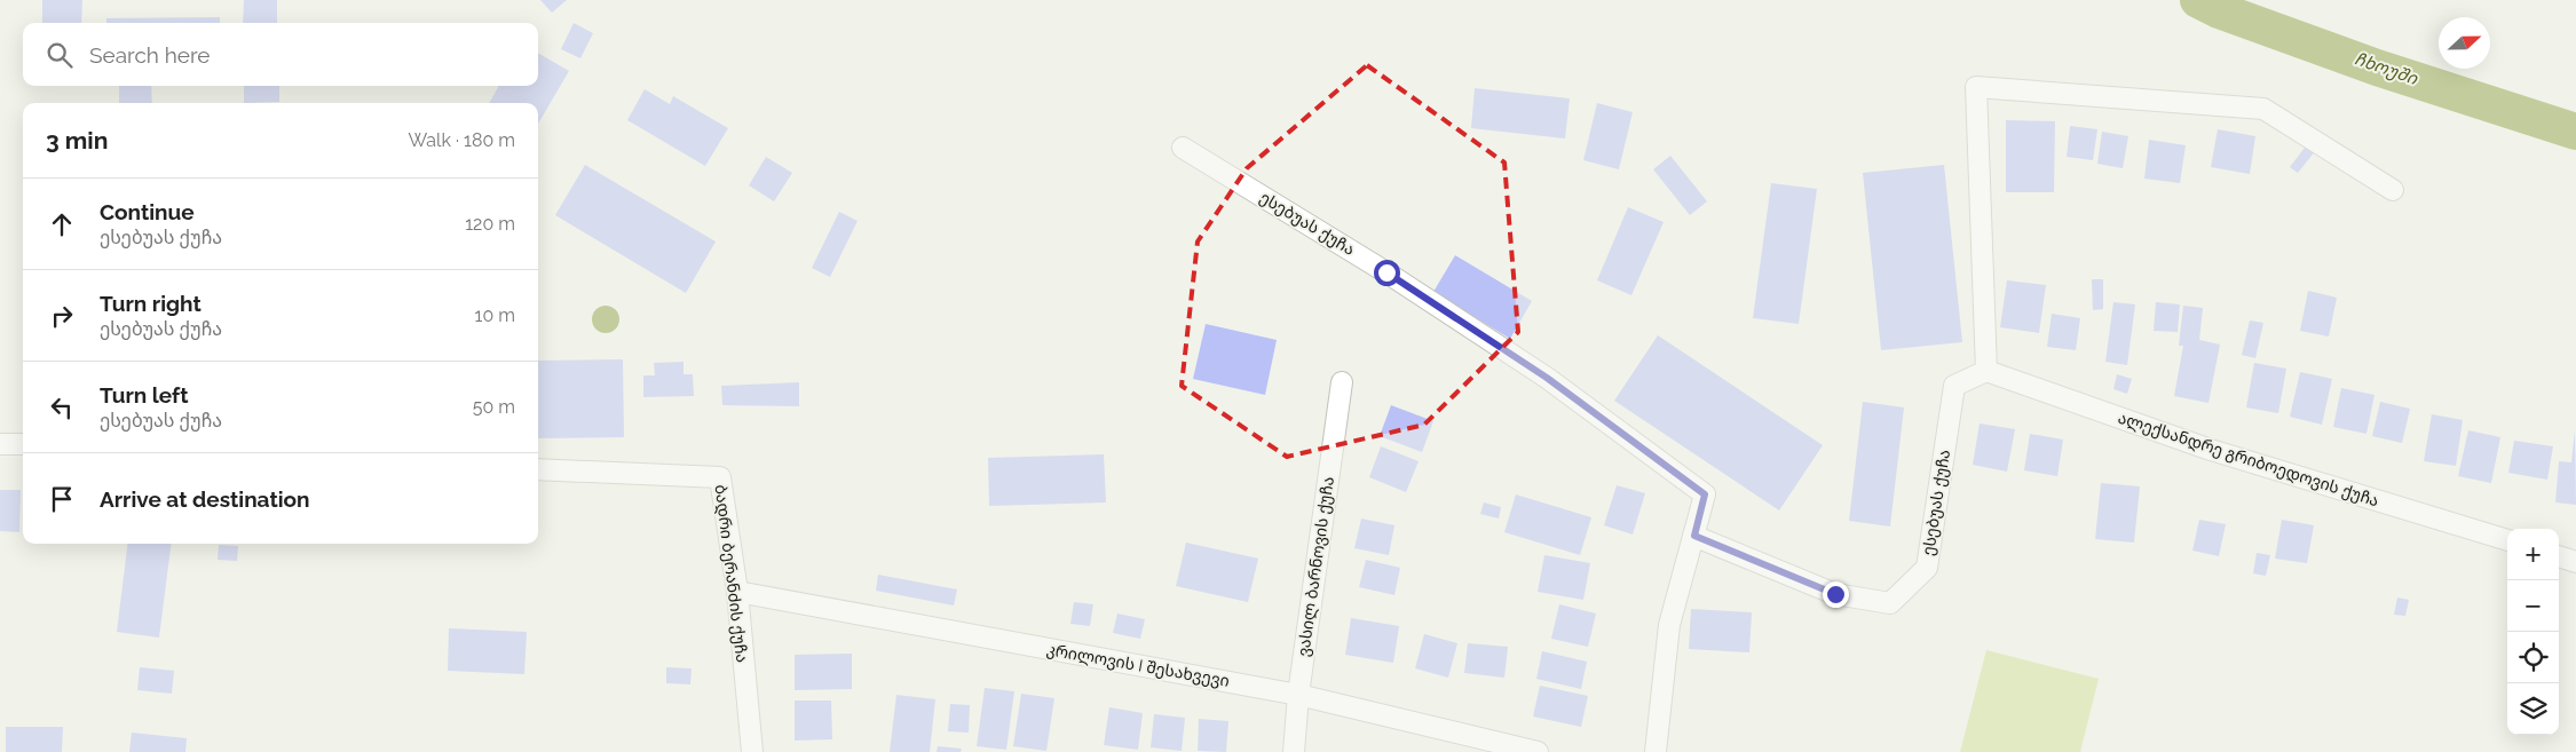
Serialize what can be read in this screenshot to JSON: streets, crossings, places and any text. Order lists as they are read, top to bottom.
{
  "streets": {
    "street": [
      "ესებუას ქუჩა",
      "ალექსანდრე გრიბოედოვის ქუჩა",
      "ვასილ ბარნოვის ქუჩა",
      "ბადრი ბერანძის ქუჩა",
      "კრილოვის I შესახვევი"
    ]
  },
  "crossings": [
    ["ესებუას ქუჩა", "ალექსანდრე გრიბოედოვის ქუჩა"],
    ["ვასილ ბარნოვის ქუჩა", "კრილოვის I შესახვევი"],
    ["ბადრი ბერანძის ქუჩა", "კრილოვის I შესახვევი"]
  ],
  "water": ["ჩხოუში"],
  "north": "right",
  "page": {
    "search": "Search here",
    "heading": ["3 min", "Walk · 180 m"],
    "list": [
      ["Continue", "ესებუას ქუჩა", "120 m"],
      ["Turn right", "ესებუას ქუჩა", "10 m"],
      ["Turn left", "ესებუას ქუჩა", "50 m"],
      "Arrive at destination"
    ],
    "map_buttons": ["+", "−"]
  }
}
